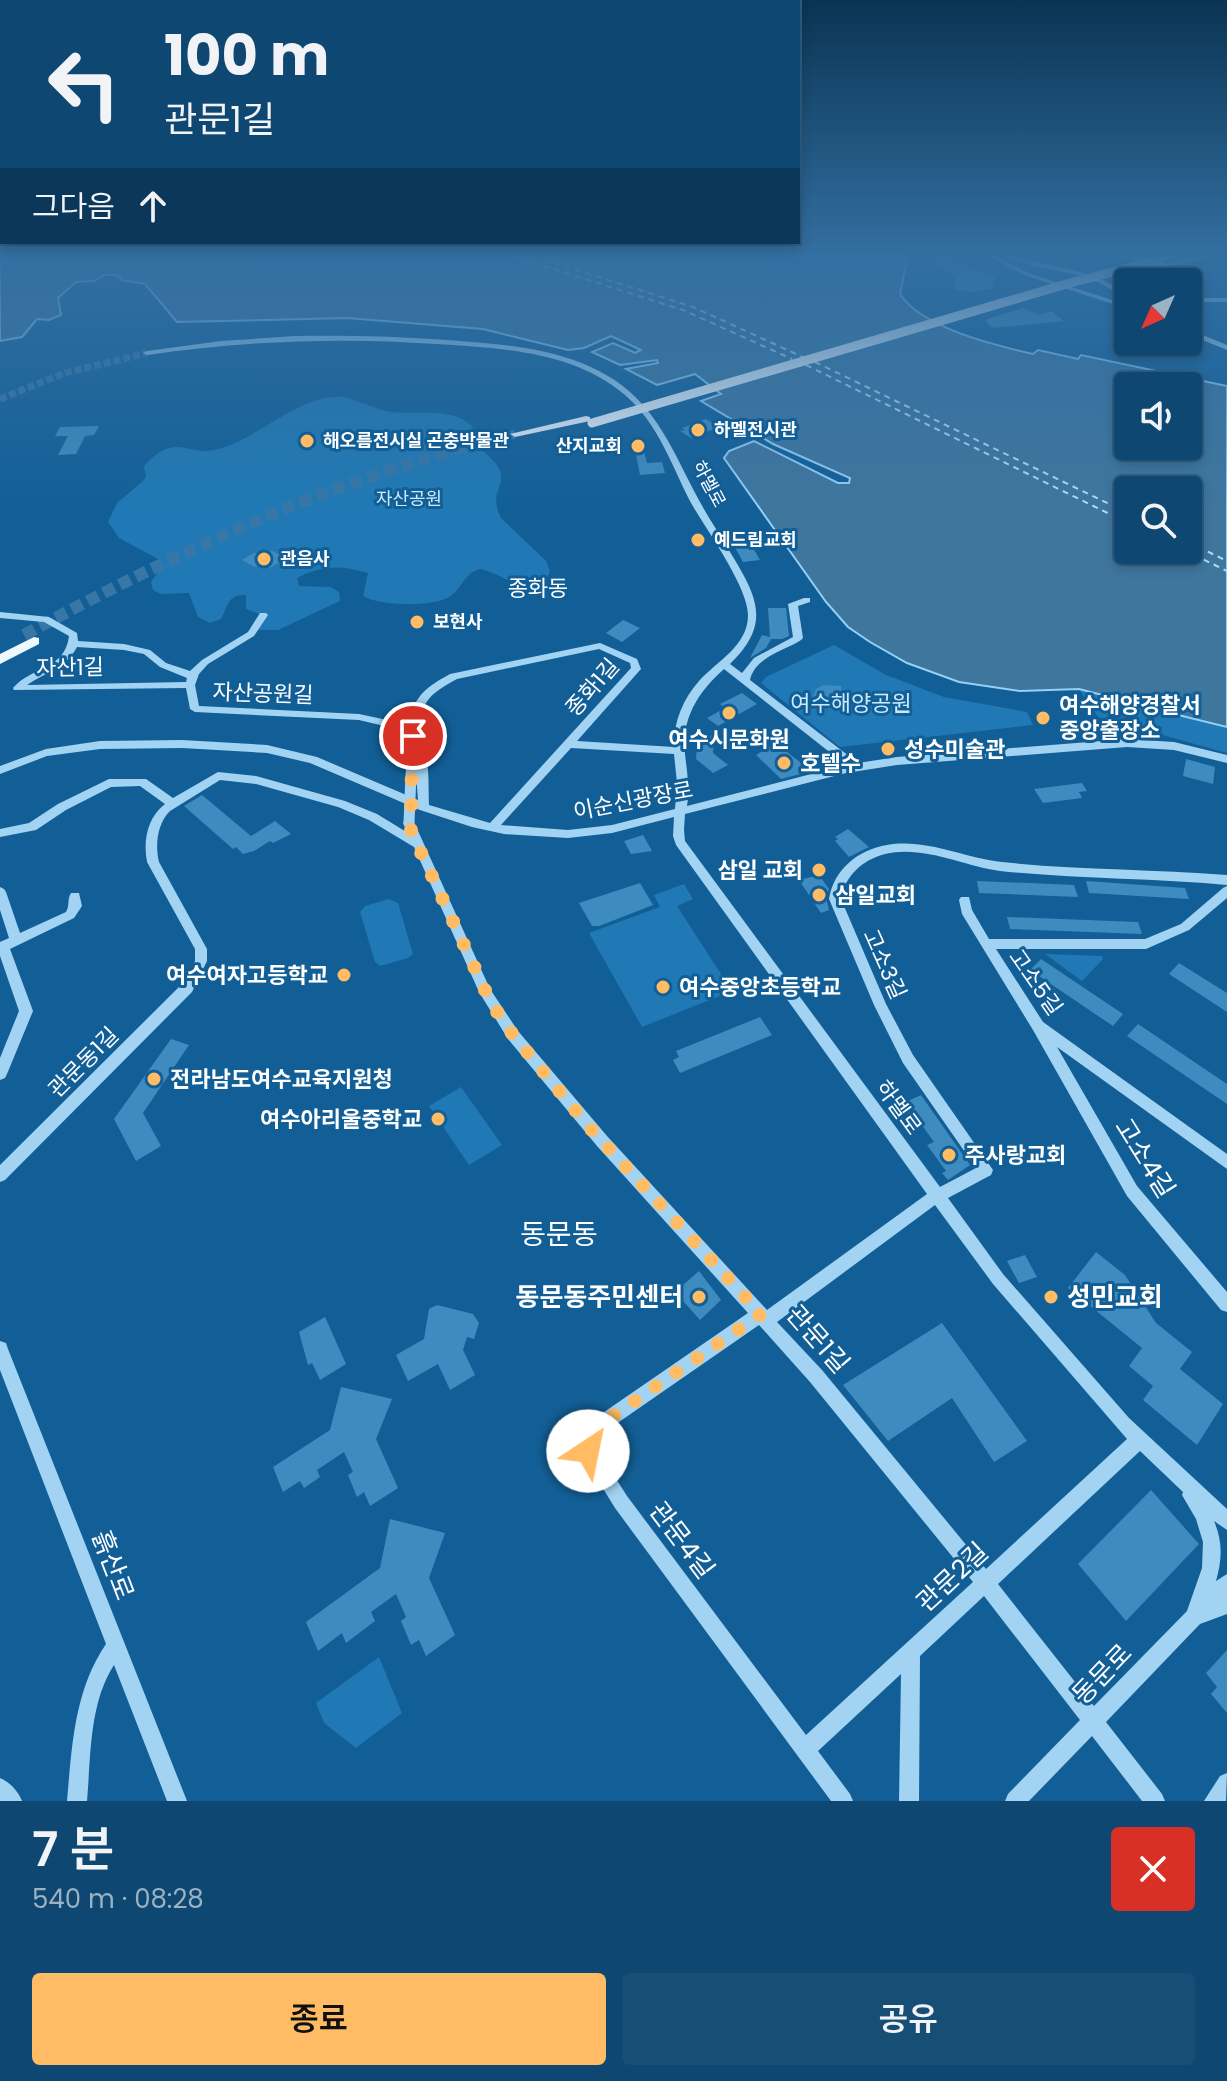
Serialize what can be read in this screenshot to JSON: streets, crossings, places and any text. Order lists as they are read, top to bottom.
{
  "streets": {
    "street": [
      "하멜로",
      "자산1길",
      "종화1길",
      "자산공원길",
      "이순신광장로",
      "고소3길",
      "고소5길",
      "관문동1길",
      "고소4길",
      "관문1길",
      "관문4길",
      "흙산로",
      "관문2길",
      "동문로"
    ]
  },
  "crossings": [
    ["하멜로", "이순신광장로"],
    ["하멜로", "고소3길"],
    ["하멜로", "관문2길"],
    ["자산1길", "자산공원길"],
    ["종화1길", "자산공원길"],
    ["종화1길", "이순신광장로"],
    ["종화1길", "관문1길"],
    ["자산공원길", "관문1길"],
    ["고소3길", "관문1길"],
    ["고소3길", "관문4길"],
    ["고소5길", "고소4길"],
    ["관문1길", "관문4길"],
    ["관문1길", "관문2길"],
    ["관문1길", "동문로"],
    ["관문4길", "관문2길"]
  ],
  "districts": ["종화동", "동문동"],
  "parks": ["자산공원", "여수해양공원"],
  "places": [
    "하멜전시관",
    "해오름전시실 곤충박물관",
    "산지교회",
    "예드림교회",
    "관음사",
    "보현사",
    "여수시문화원",
    "여수해양경찰서 중앙출장소",
    "성수미술관",
    "호텔수",
    "삼일 교회",
    "삼일교회",
    "여수여자고등학교",
    "여수중앙초등학교",
    "전라남도여수교육지원청",
    "여수아리울중학교",
    "주사랑교회",
    "동문동주민센터",
    "성민교회"
  ],
  "north": "bottom left",
  "page": {
    "turn": ["100 m", "관문1길"],
    "then": "그다음",
    "heading": ["7 분", "540 m · 08:28"],
    "buttons": ["종료", "공유"]
  }
}
